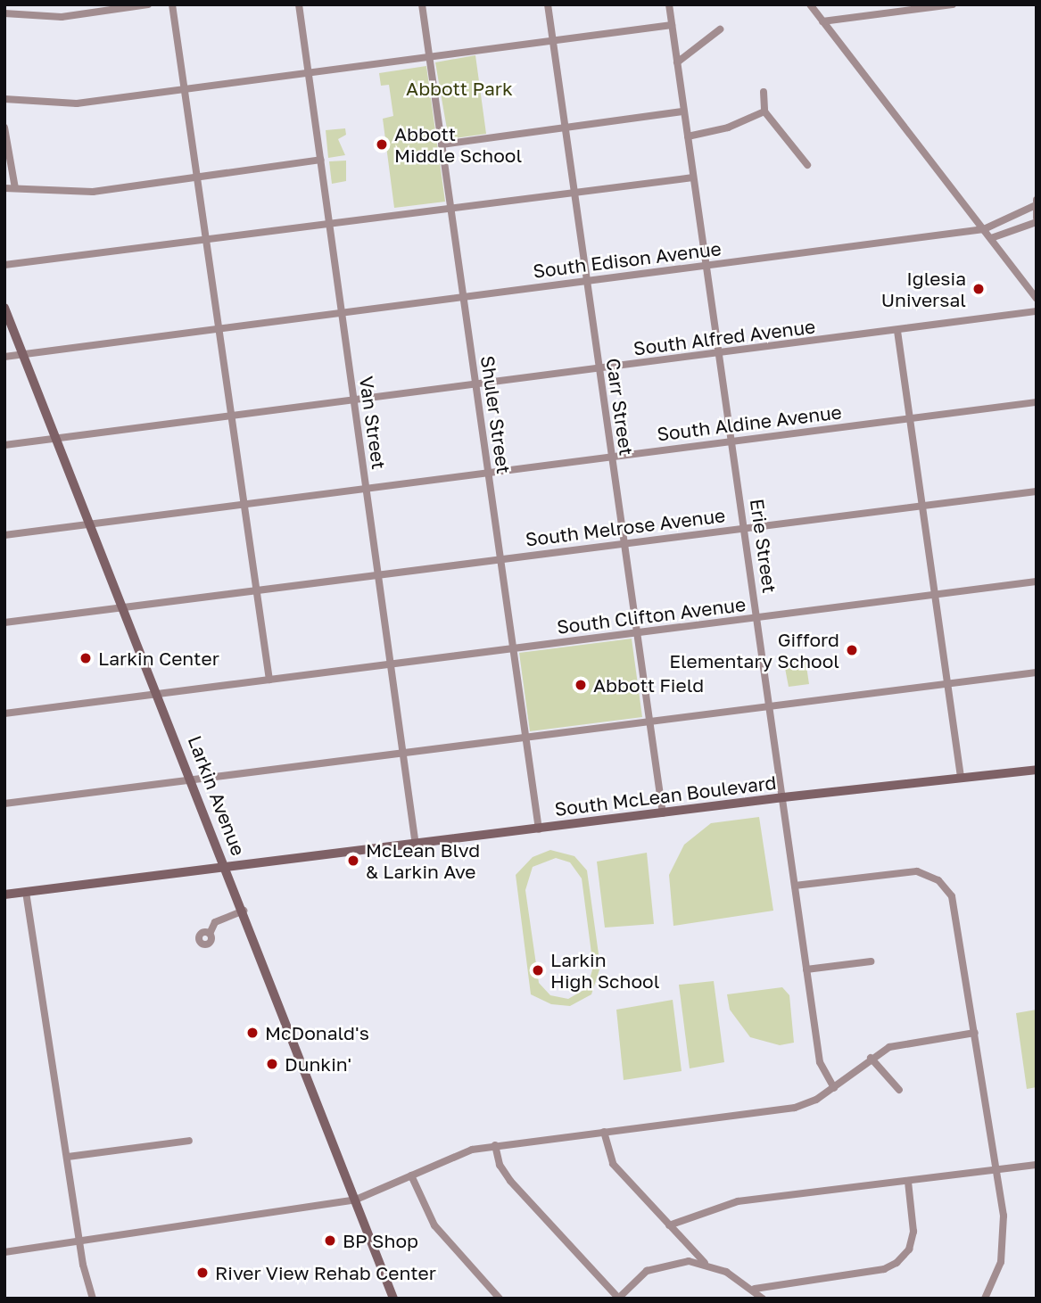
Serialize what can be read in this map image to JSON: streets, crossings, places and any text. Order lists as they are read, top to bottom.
{
  "streets": {
    "main road": ["Larkin Avenue", "South McLean Boulevard"],
    "street": [
      "South Edison Avenue",
      "South Alfred Avenue",
      "Carr Street",
      "Shuler Street",
      "Van Street",
      "South Aldine Avenue",
      "South Melrose Avenue",
      "Erie Street",
      "South Clifton Avenue"
    ]
  },
  "crossings": [
    ["South Edison Avenue", "Carr Street"],
    ["South Edison Avenue", "Shuler Street"],
    ["South Edison Avenue", "Van Street"],
    ["South Edison Avenue", "Erie Street"],
    ["South Edison Avenue", "Larkin Avenue"],
    ["South Alfred Avenue", "Carr Street"],
    ["South Alfred Avenue", "Shuler Street"],
    ["South Alfred Avenue", "Van Street"],
    ["South Alfred Avenue", "Erie Street"],
    ["South Alfred Avenue", "Larkin Avenue"],
    ["Carr Street", "South Aldine Avenue"],
    ["Carr Street", "South Melrose Avenue"],
    ["Carr Street", "South Clifton Avenue"],
    ["Carr Street", "South McLean Boulevard"],
    ["Shuler Street", "South Aldine Avenue"],
    ["Shuler Street", "South Melrose Avenue"],
    ["Shuler Street", "South Clifton Avenue"],
    ["Shuler Street", "South McLean Boulevard"],
    ["Van Street", "South Aldine Avenue"],
    ["Van Street", "South Melrose Avenue"],
    ["Van Street", "South Clifton Avenue"],
    ["Van Street", "South McLean Boulevard"],
    ["South Aldine Avenue", "Erie Street"],
    ["South Aldine Avenue", "Larkin Avenue"],
    ["South Melrose Avenue", "Erie Street"],
    ["South Melrose Avenue", "Larkin Avenue"],
    ["Erie Street", "South Clifton Avenue"],
    ["Erie Street", "South McLean Boulevard"],
    ["South Clifton Avenue", "Larkin Avenue"],
    ["Larkin Avenue", "South McLean Boulevard"]
  ],
  "parks": ["Abbott Park"],
  "places": [
    "Abbott Middle School",
    "Iglesia Universal",
    "Gifford Elementary School",
    "Larkin Center",
    "Abbott Field",
    "McLean Blvd & Larkin Ave",
    "Larkin High School",
    "McDonald's",
    "Dunkin'",
    "BP Shop",
    "River View Rehab Center"
  ]
}
